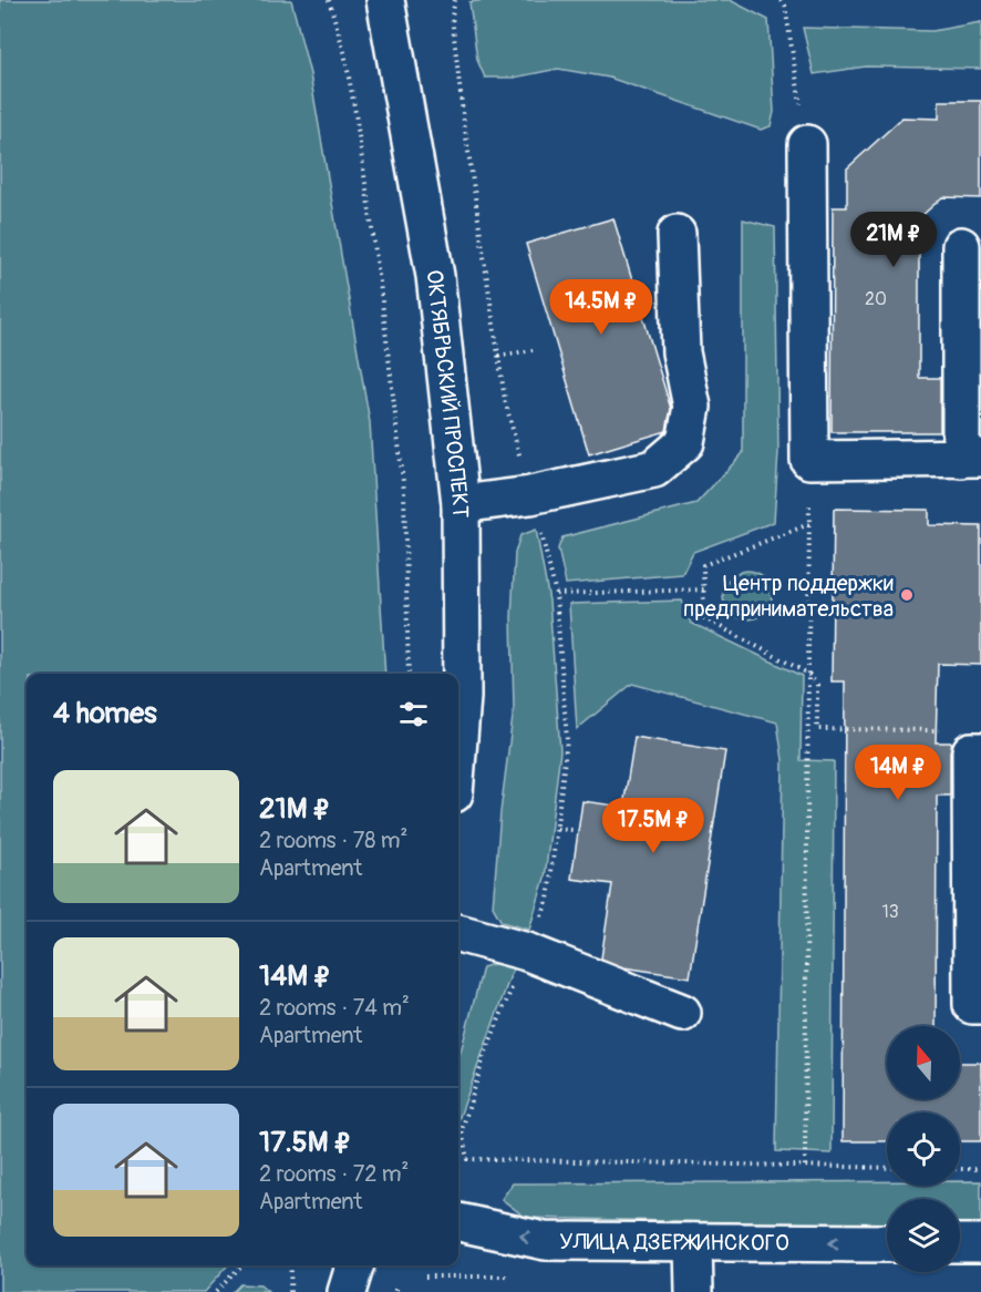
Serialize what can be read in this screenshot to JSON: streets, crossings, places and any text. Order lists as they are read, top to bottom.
{
  "streets": {
    "street": ["ОКТЯБРЬСКИЙ ПРОСПЕКТ", "УЛИЦА ДЗЕРЖИНСКОГО"]
  },
  "places": ["Центр поддержки предпринимательства"],
  "house_numbers": ["20", "13"],
  "north": "top",
  "page": {
    "price": [
      "21M ₽",
      "14.5M ₽",
      "14M ₽",
      "17.5M ₽"
    ],
    "heading": "4 homes",
    "list": [
      {
        "name": "21M ₽",
        "note": "2 rooms · 78 m² · Apartment"
      },
      {
        "name": "14M ₽",
        "note": "2 rooms · 74 m² · Apartment"
      },
      {
        "name": "17.5M ₽",
        "note": "2 rooms · 72 m² · Apartment"
      }
    ]
  }
}
